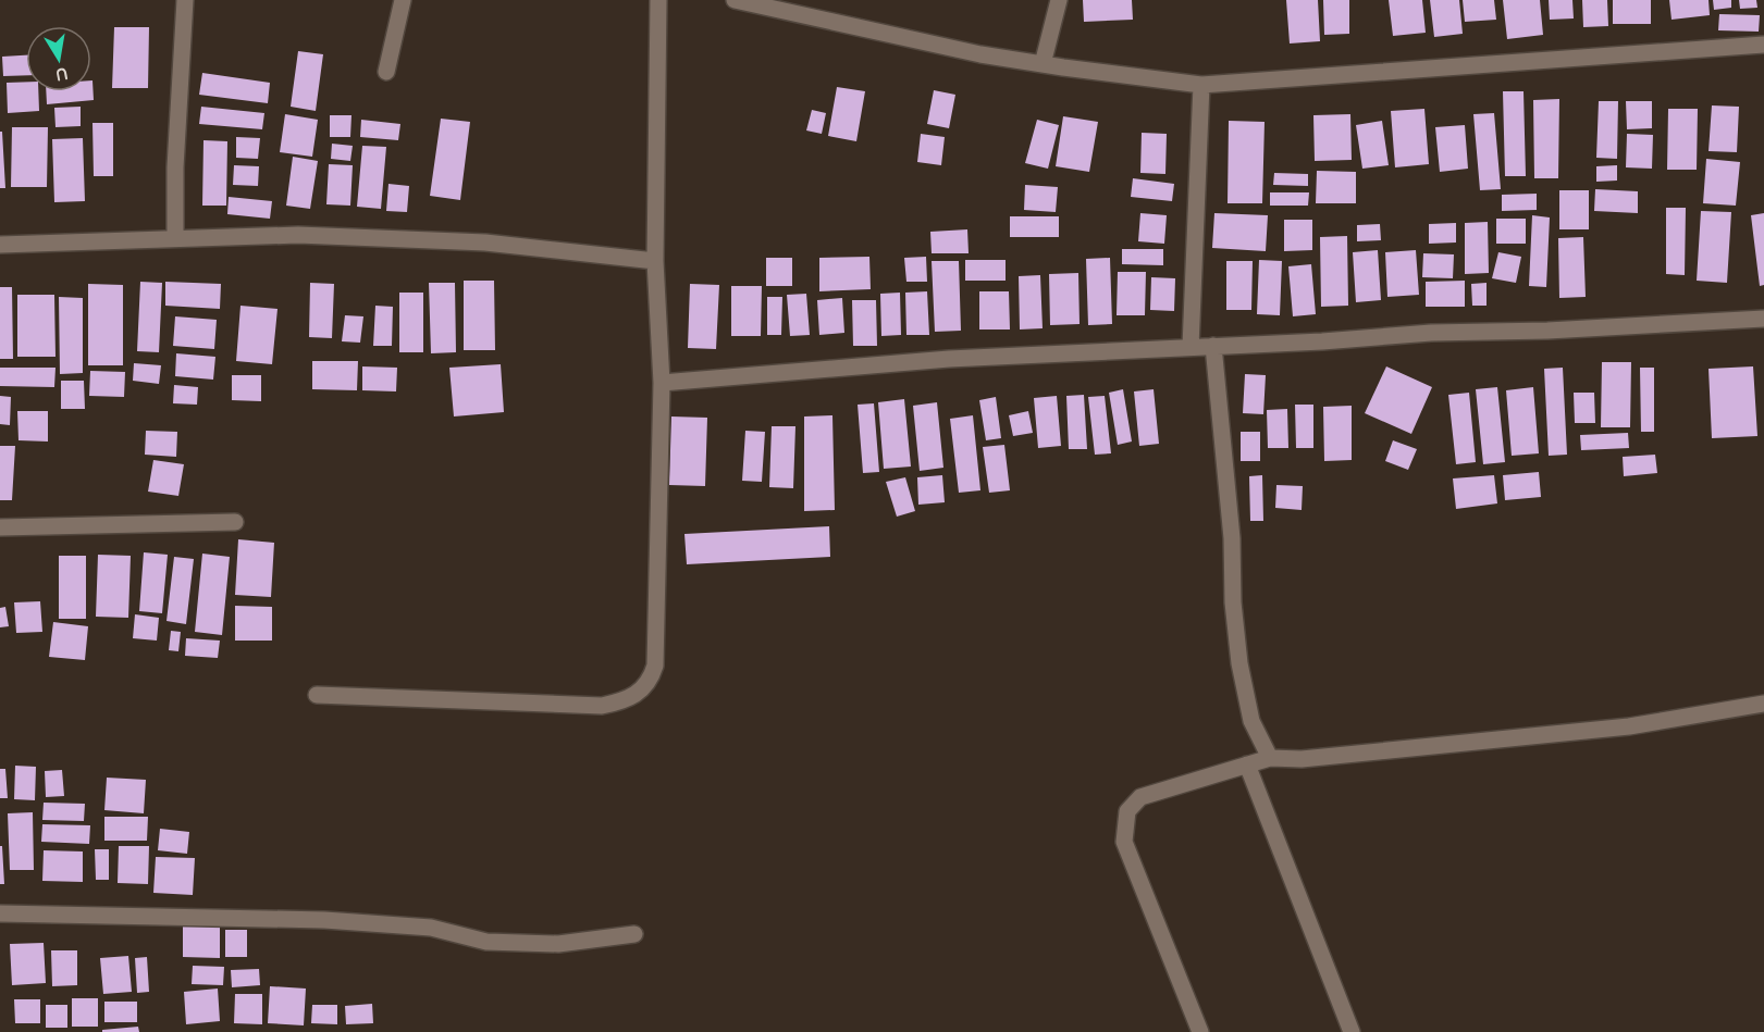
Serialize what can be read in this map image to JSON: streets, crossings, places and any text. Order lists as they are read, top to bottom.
{
  "north": "bottom"
}
